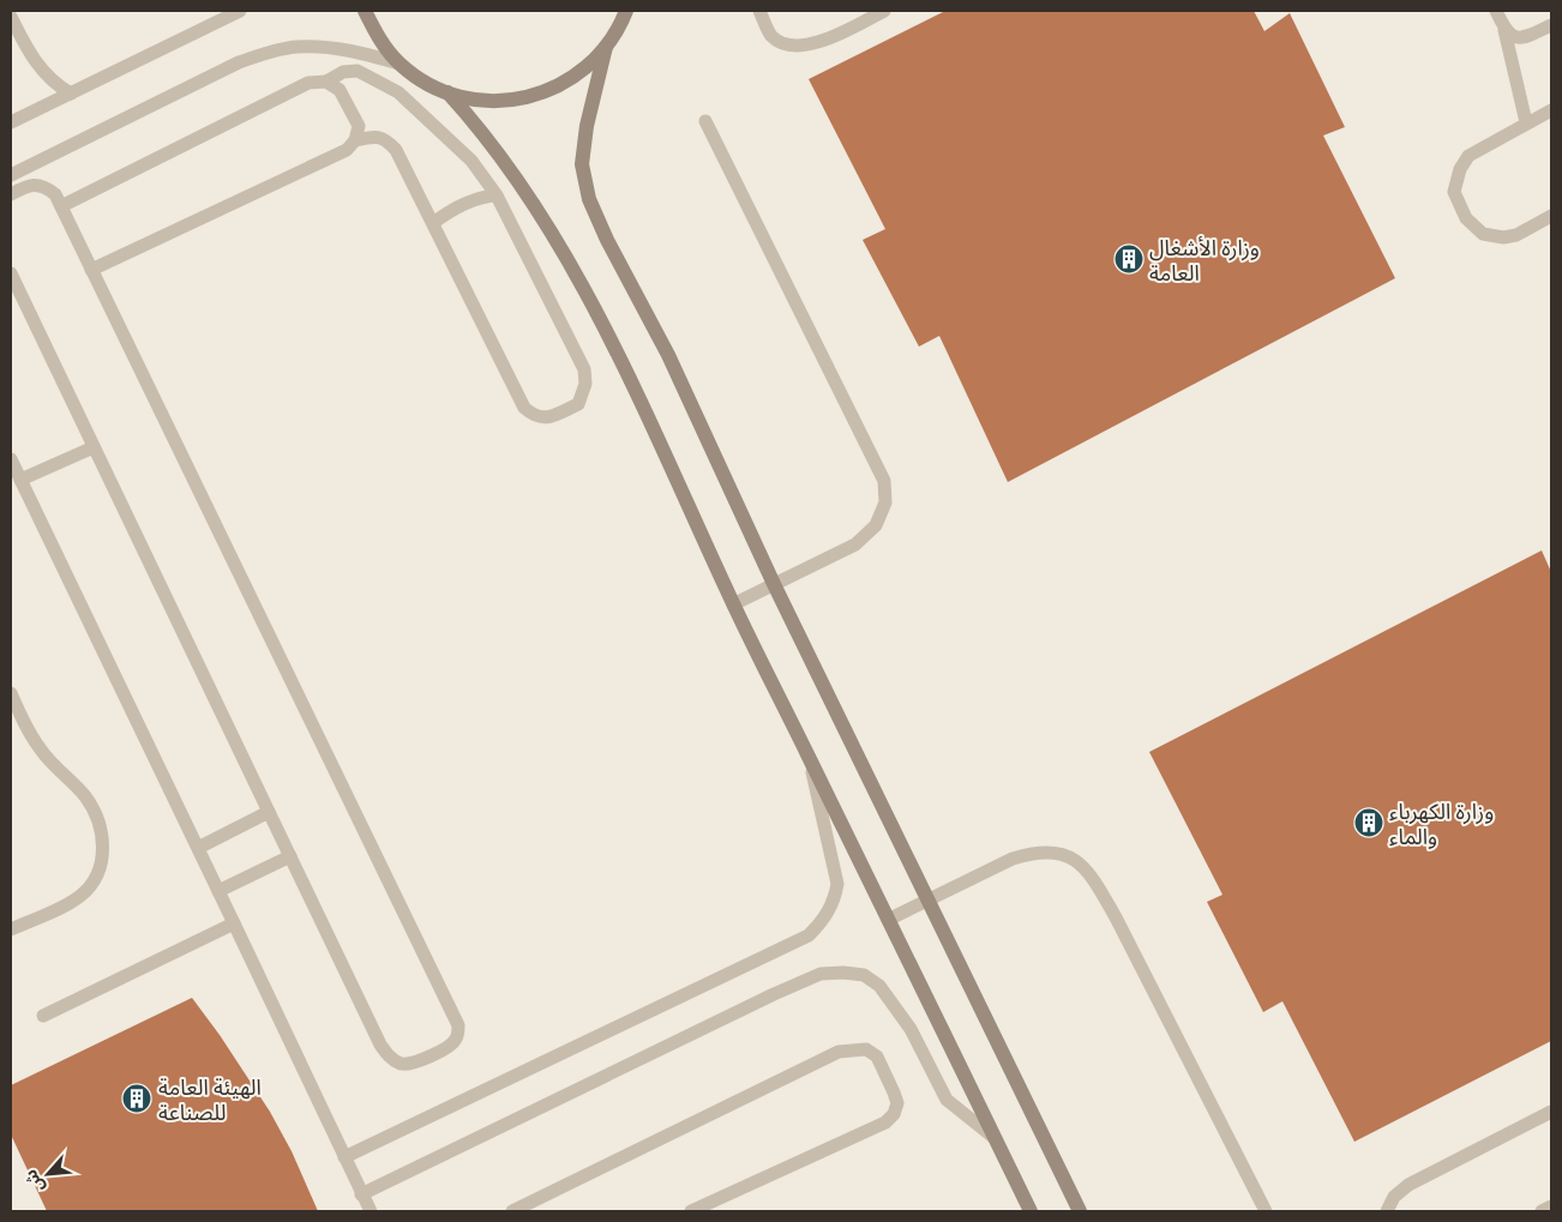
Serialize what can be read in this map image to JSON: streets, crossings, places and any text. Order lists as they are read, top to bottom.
{
  "places": {
    "building": ["وزارة الأشغال العامة", "وزارة الكهرباء والماء", "الهيئة العامة للصناعة"]
  },
  "north": "bottom left"
}
